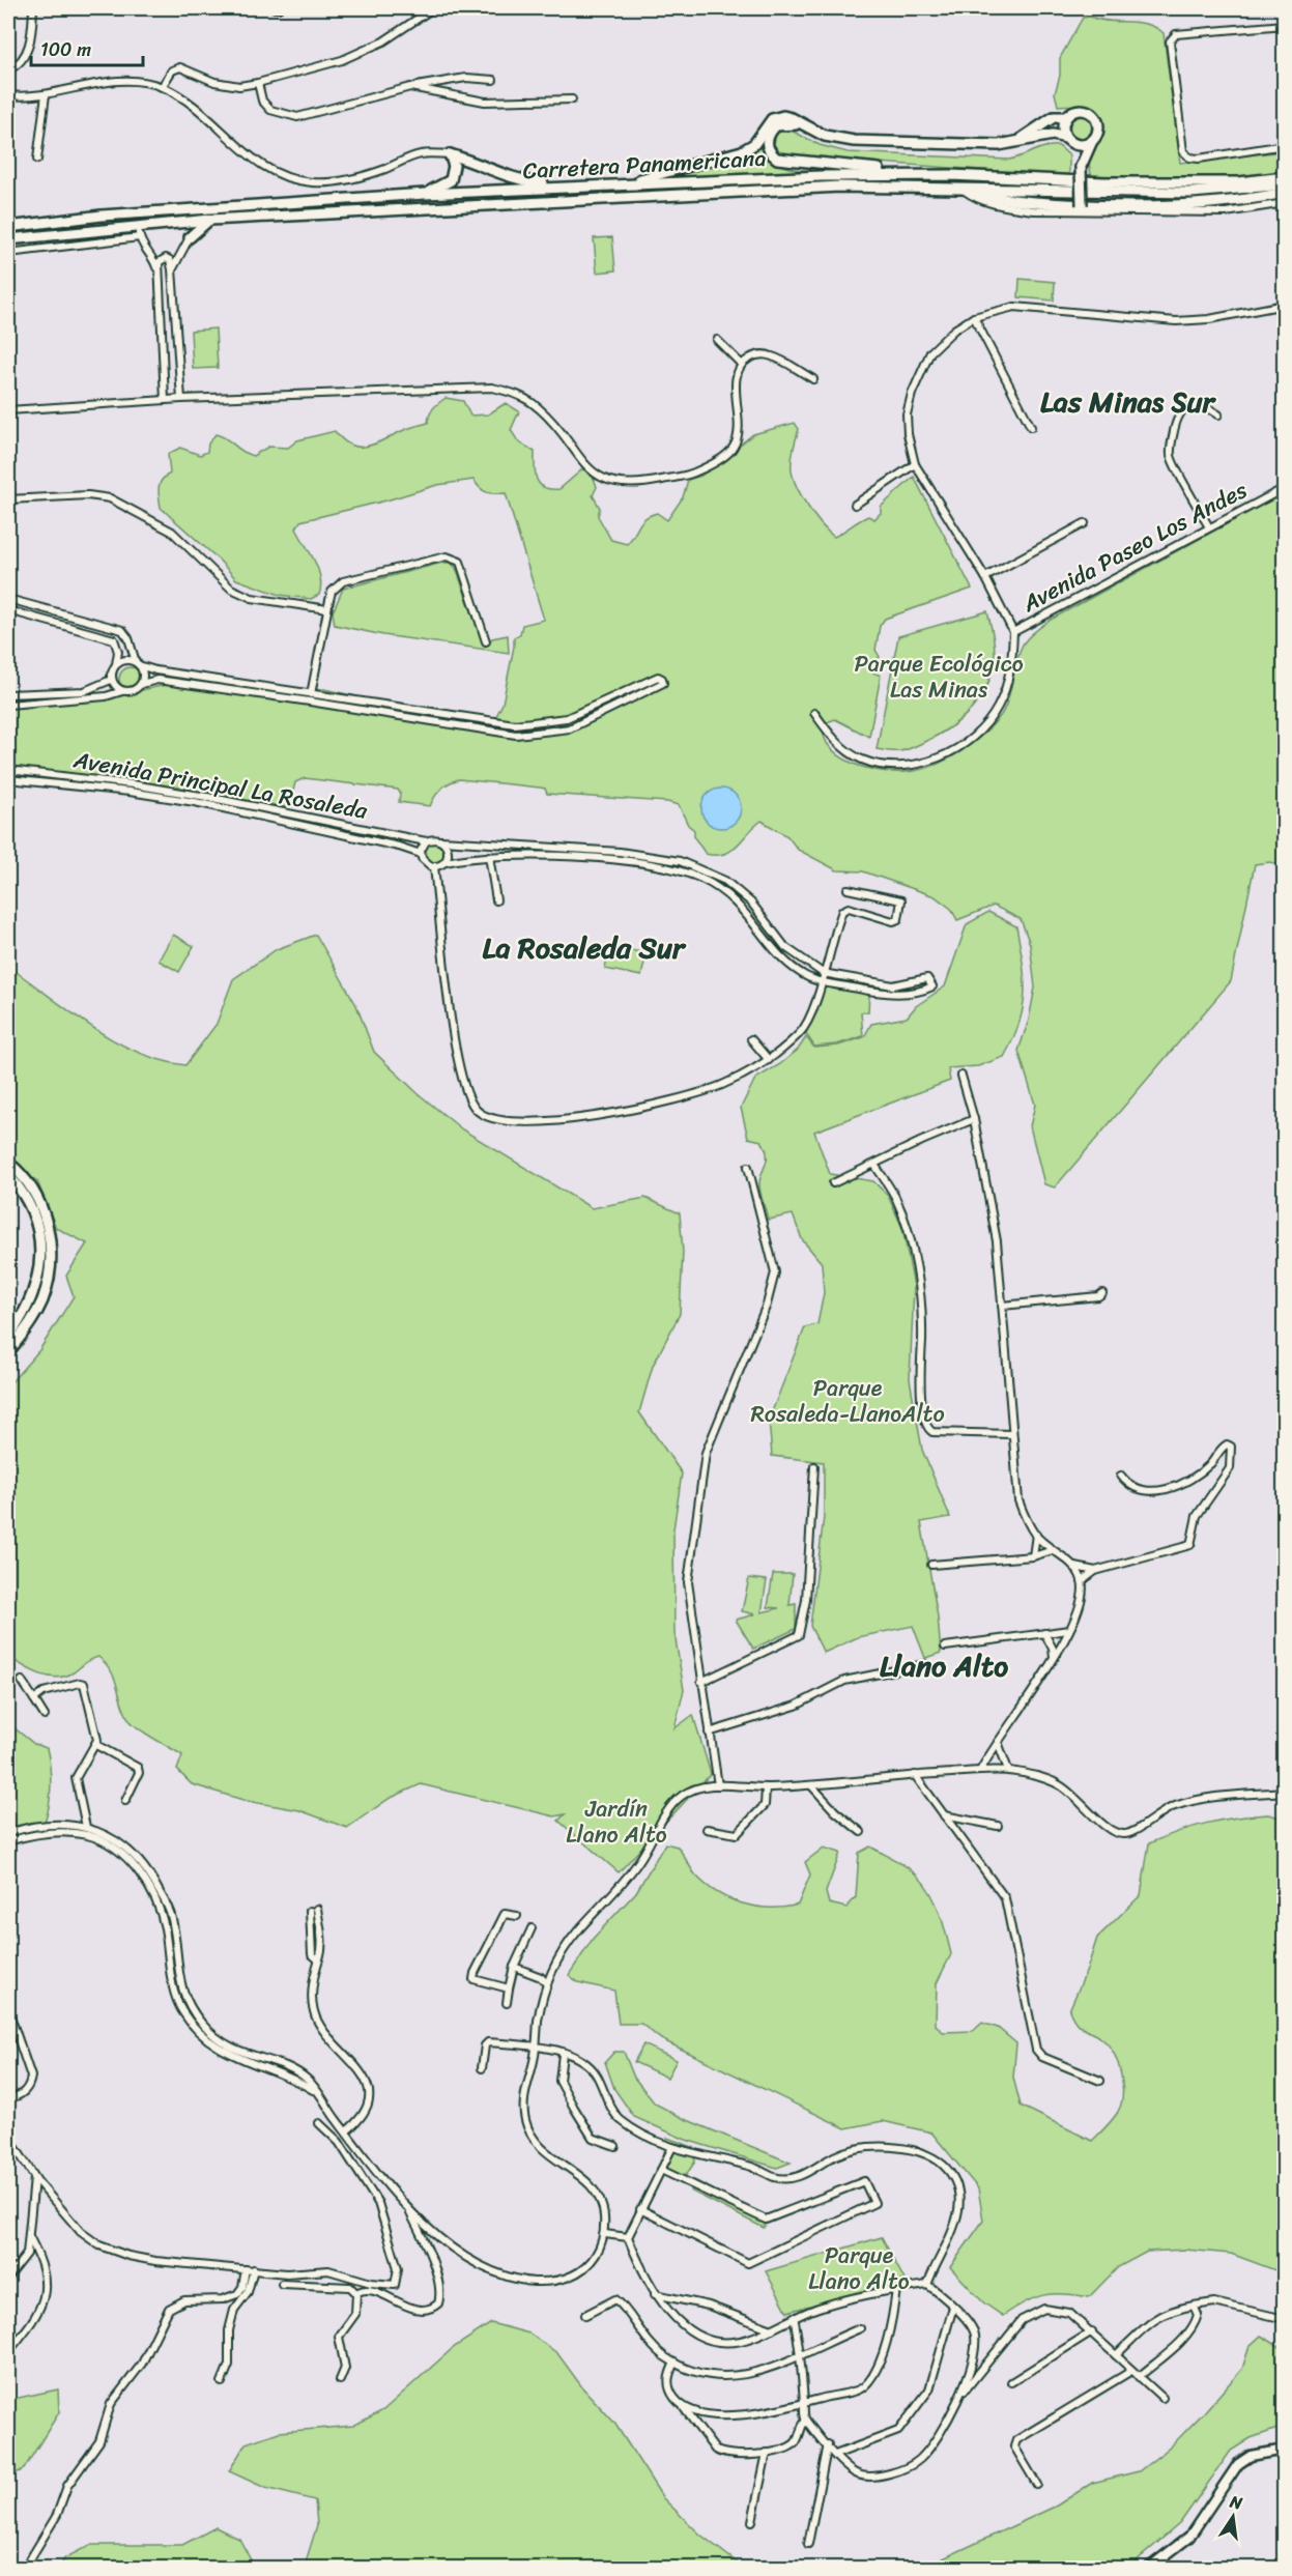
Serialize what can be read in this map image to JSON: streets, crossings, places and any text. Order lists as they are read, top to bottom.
{
  "streets": {
    "main road": ["Carretera Panamericana"],
    "street": ["Avenida Paseo Los Andes", "Avenida Principal La Rosaleda"]
  },
  "districts": ["Las Minas Sur", "La Rosaleda Sur", "Llano Alto"],
  "parks": [
    "Parque Ecológico Las Minas",
    "Parque Rosaleda-LlanoAlto",
    "Jardín Llano Alto",
    "Parque Llano Alto"
  ],
  "scale_bar": "100 m",
  "north": "top"
}
